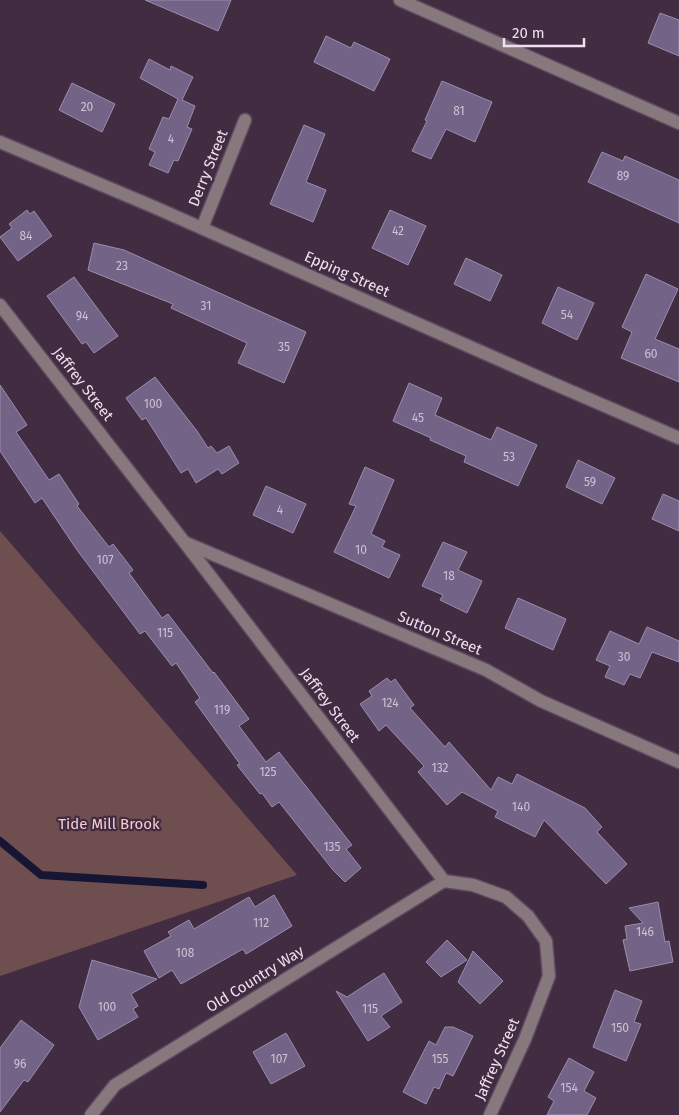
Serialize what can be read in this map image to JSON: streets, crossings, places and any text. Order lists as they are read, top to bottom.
{
  "streets": {
    "street": [
      "Derry Street",
      "Epping Street",
      "Jaffrey Street",
      "Sutton Street",
      "Old Country Way"
    ]
  },
  "crossings": [
    ["Derry Street", "Epping Street"],
    ["Jaffrey Street", "Sutton Street"],
    ["Jaffrey Street", "Old Country Way"]
  ],
  "parks": ["Tide Mill Brook"],
  "house_numbers": [
    "20",
    "81",
    "4",
    "89",
    "42",
    "84",
    "23",
    "31",
    "54",
    "94",
    "35",
    "60",
    "100",
    "45",
    "53",
    "59",
    "4",
    "10",
    "107",
    "18",
    "115",
    "30",
    "124",
    "119",
    "132",
    "125",
    "140",
    "135",
    "112",
    "146",
    "108",
    "100",
    "115",
    "150",
    "107",
    "155",
    "96",
    "154"
  ],
  "scale_bar": "20 m"
}
